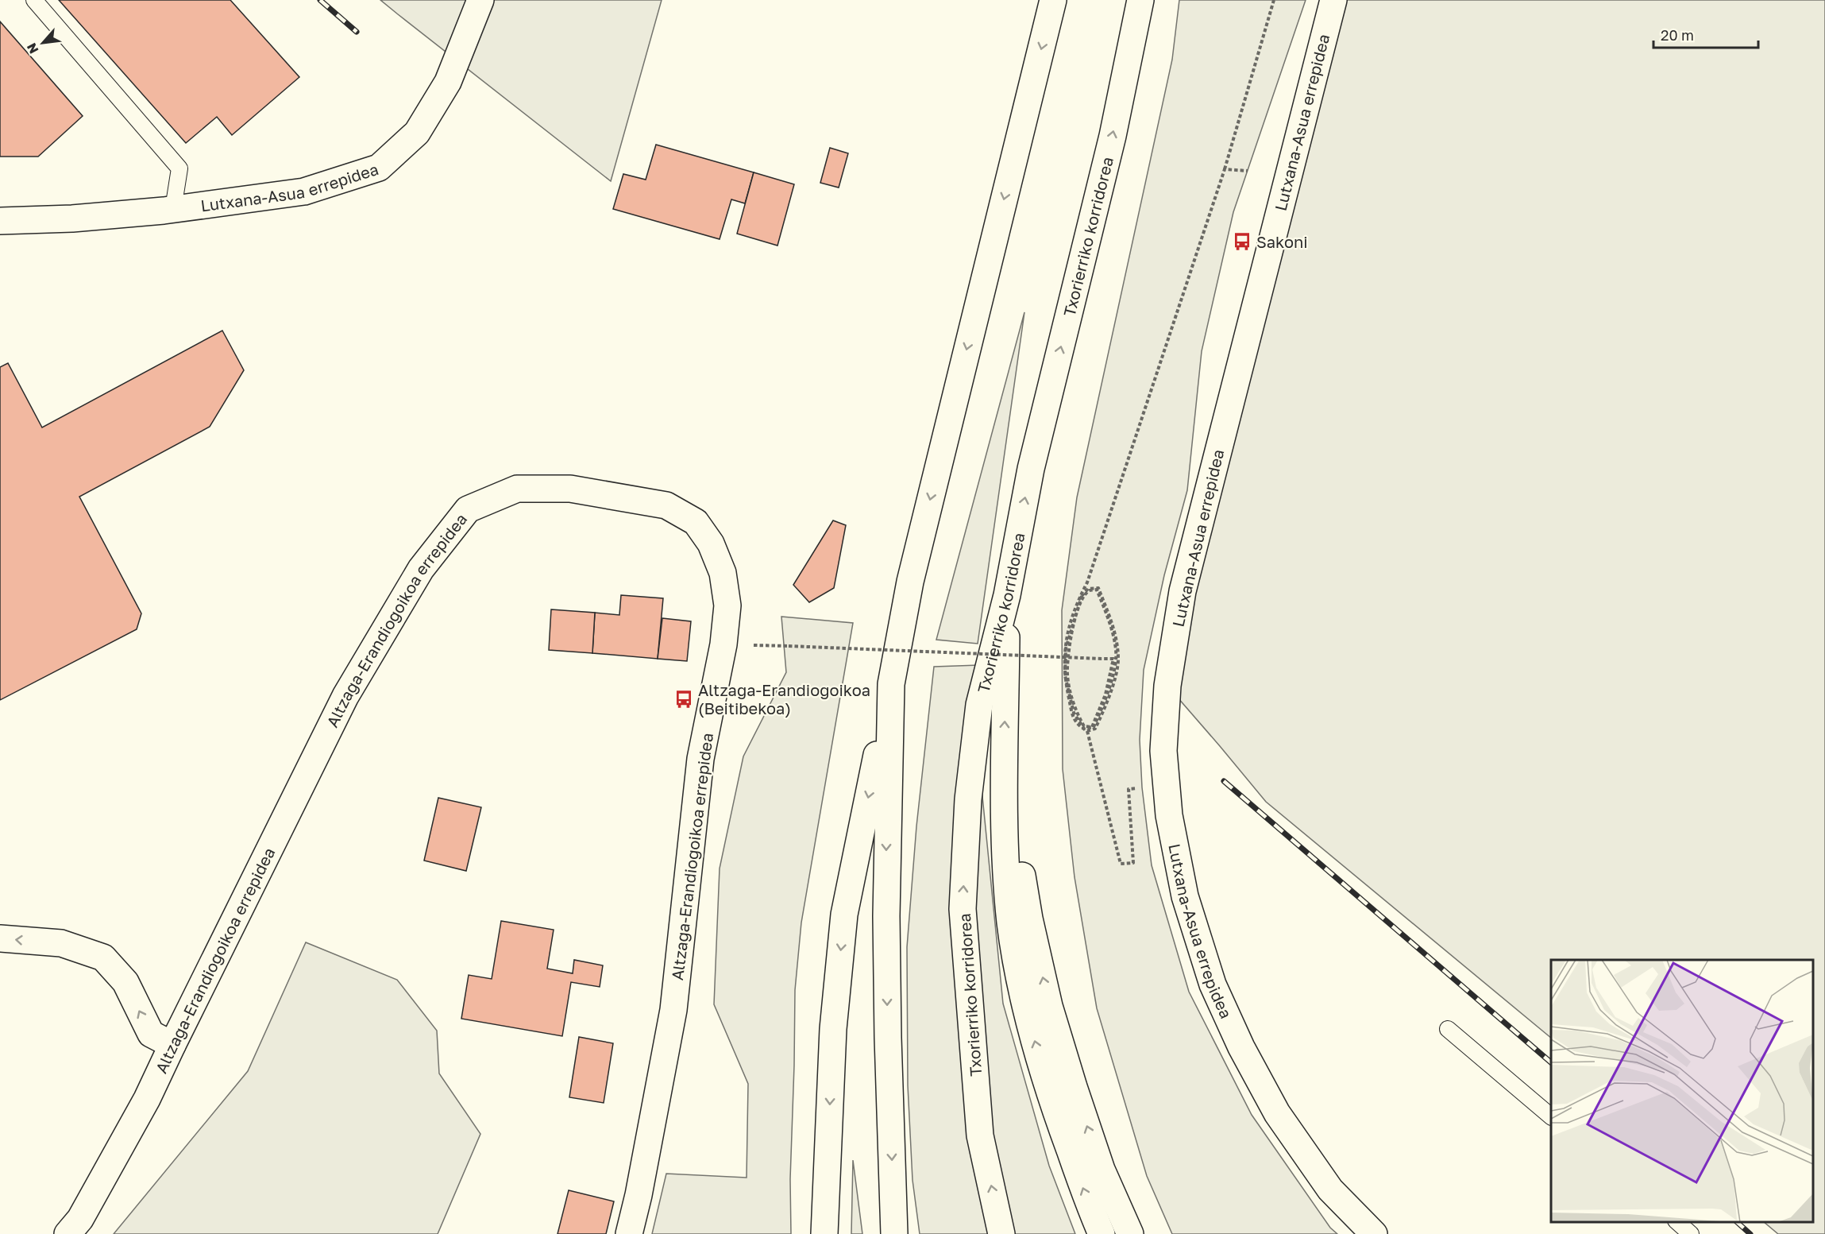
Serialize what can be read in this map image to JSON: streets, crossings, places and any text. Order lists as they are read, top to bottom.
{
  "streets": {
    "main road": ["Lutxana-Asua errepidea", "Txorierriko korridorea", "Altzaga-Erandiogoikoa errepidea"]
  },
  "places": {
    "bus stop": ["Sakoni", "Altzaga-Erandiogoikoa (Beitibekoa)"]
  },
  "scale_bar": "20 m",
  "north": "bottom left"
}
